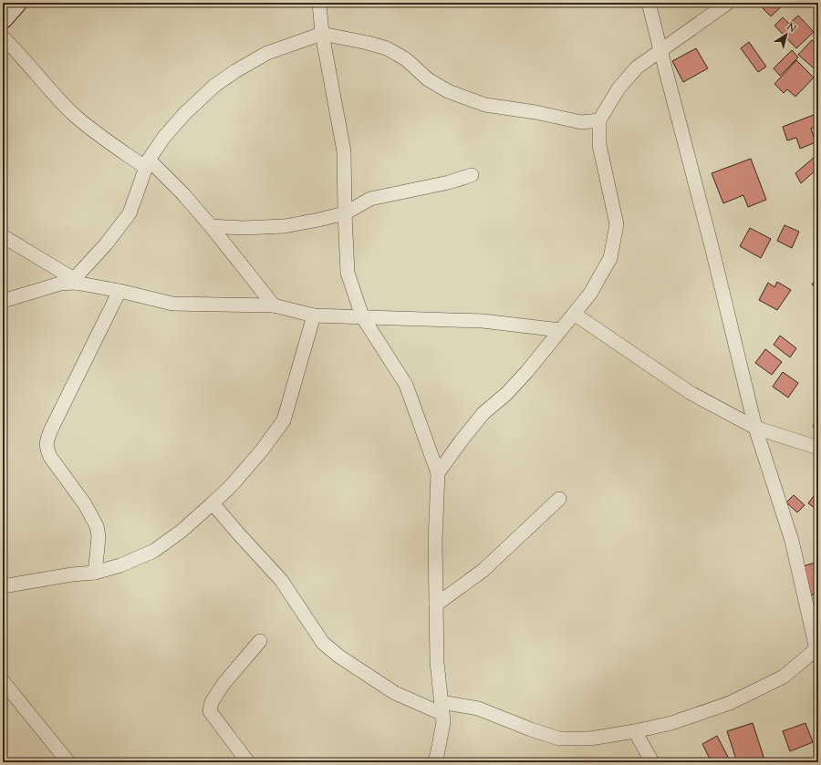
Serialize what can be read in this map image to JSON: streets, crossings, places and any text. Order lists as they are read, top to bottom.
{
  "north": "top right"
}
